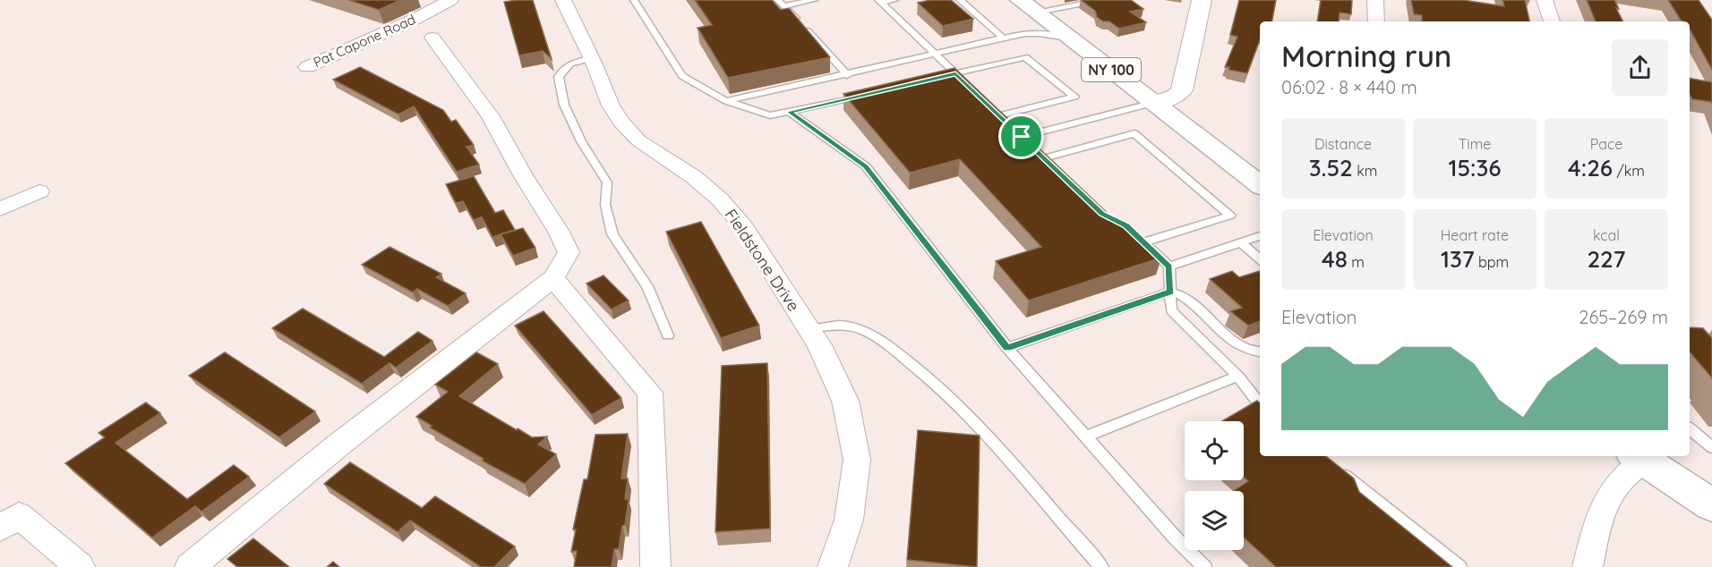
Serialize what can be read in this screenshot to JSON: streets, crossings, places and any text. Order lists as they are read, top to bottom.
{
  "streets": {
    "main road": ["NY 100"],
    "street": ["Pat Capone Road", "Fieldstone Drive"]
  },
  "page": {
    "heading": ["Morning run", "06:02 · 8 × 440 m"],
    "stats": [
      ["Distance", "3.52 km"],
      ["Time", "15:36"],
      ["Pace", "4:26 /km"],
      ["Elevation", "48 m"],
      ["Heart rate", "137 bpm"],
      ["kcal", "227"]
    ],
    "chart": ["Elevation", "265–269 m"]
  }
}
